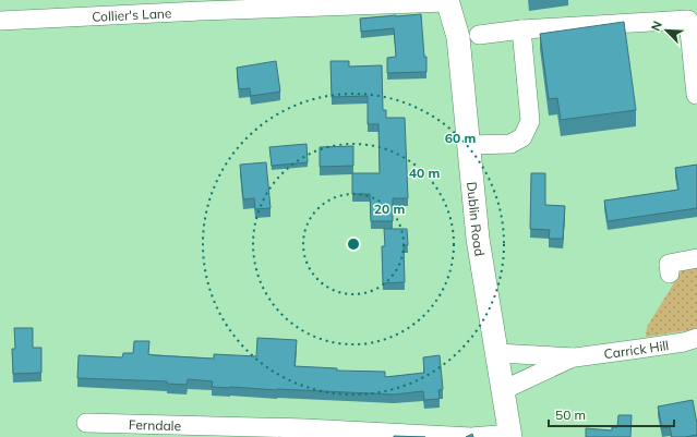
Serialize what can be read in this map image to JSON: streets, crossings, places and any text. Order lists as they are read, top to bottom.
{
  "streets": {
    "main road": ["Dublin Road"],
    "street": ["Collier's Lane", "Carrick Hill", "Ferndale"]
  },
  "crossings": [
    ["Collier's Lane", "Dublin Road"],
    ["Dublin Road", "Carrick Hill"],
    ["Dublin Road", "Ferndale"]
  ],
  "scale_bar": "50 m",
  "north": "top left",
  "rings": ["60 m", "40 m", "20 m"]
}
